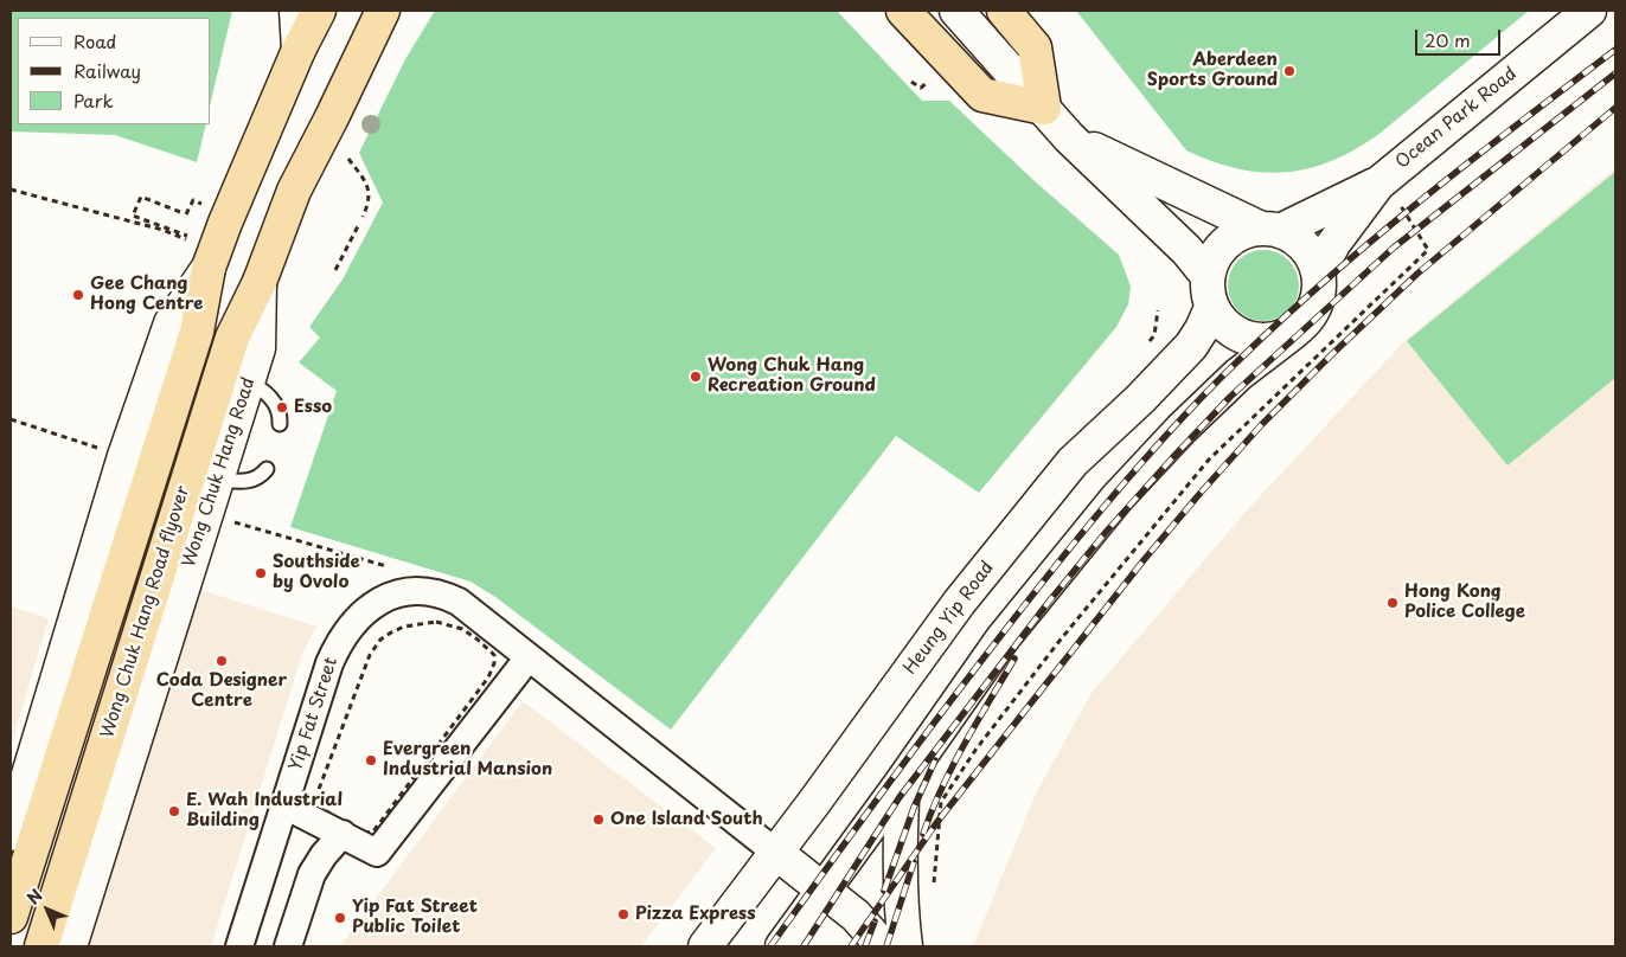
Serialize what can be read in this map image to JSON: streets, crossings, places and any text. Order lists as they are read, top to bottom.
{
  "streets": {
    "highway": ["Wong Chuk Hang Road", "Wong Chuk Hang Road flyover"],
    "street": ["Ocean Park Road", "Heung Yip Road", "Yip Fat Street"]
  },
  "crossings": [
    ["Ocean Park Road", "Heung Yip Road"],
    ["Wong Chuk Hang Road", "Wong Chuk Hang Road flyover"],
    ["Heung Yip Road", "Yip Fat Street"]
  ],
  "places": [
    "Aberdeen Sports Ground",
    "Gee Chang Hong Centre",
    "Wong Chuk Hang Recreation Ground",
    "Esso",
    "Southside by Ovolo",
    "Hong Kong Police College",
    "Coda Designer Centre",
    "Evergreen Industrial Mansion",
    "E. Wah Industrial Building",
    "One Island South",
    "Pizza Express",
    "Yip Fat Street Public Toilet"
  ],
  "legend": ["Road", "Railway", "Park"],
  "scale_bar": "20 m",
  "north": "top left"
}
